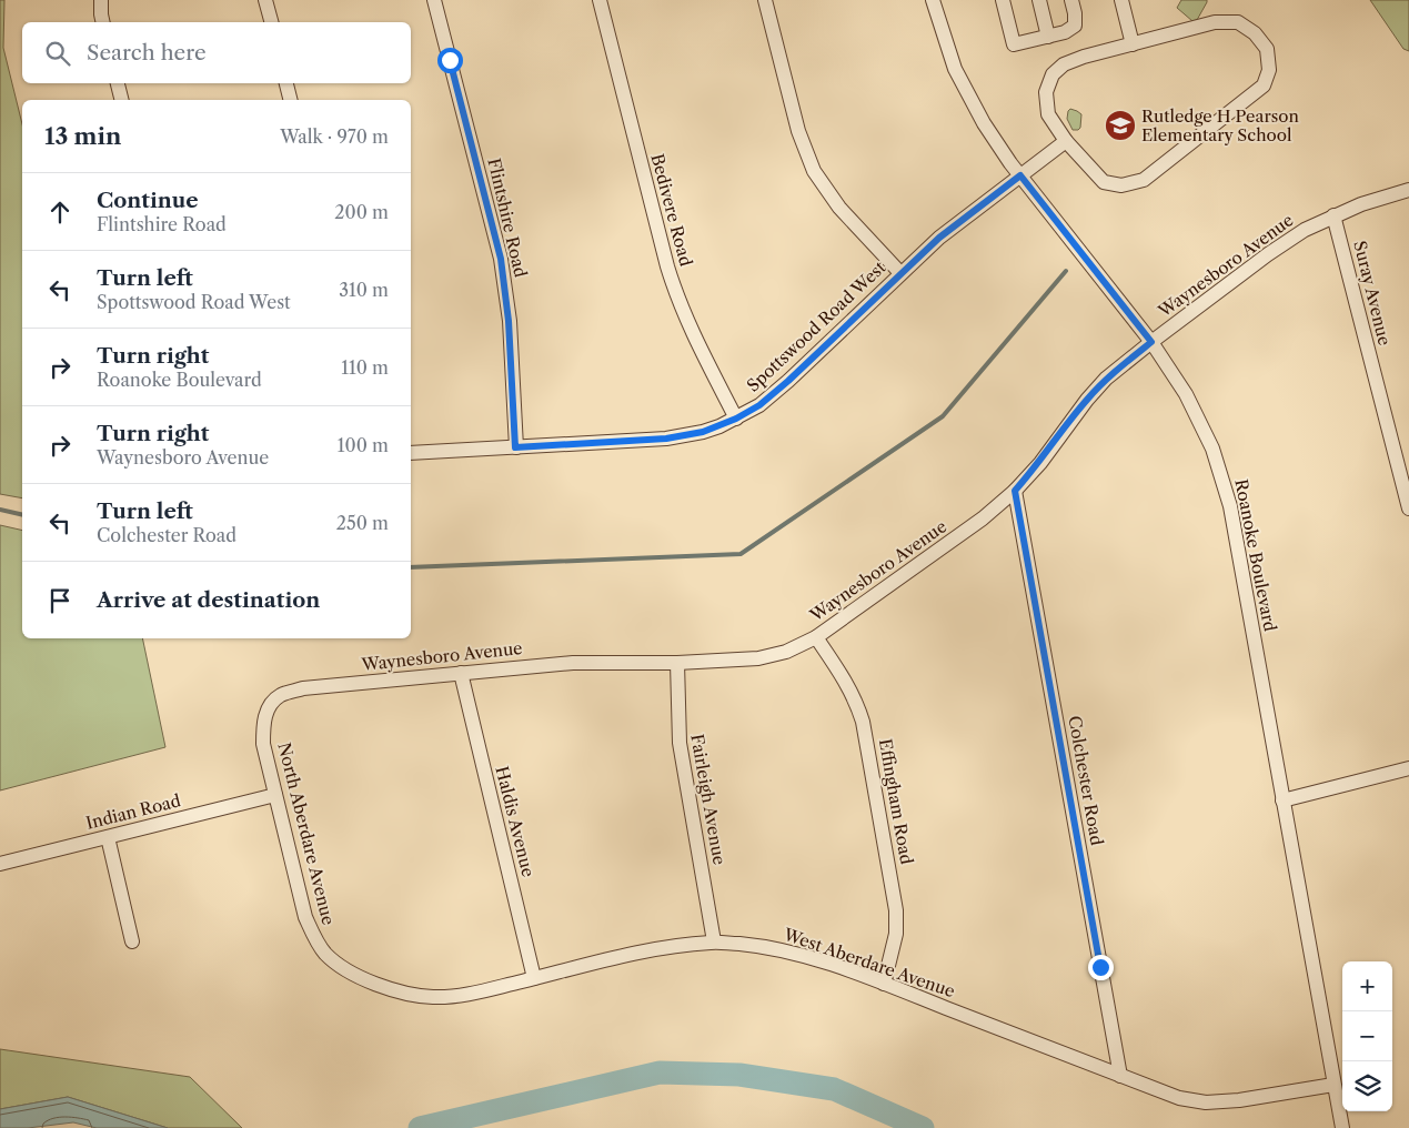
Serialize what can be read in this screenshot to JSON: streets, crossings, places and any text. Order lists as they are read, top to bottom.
{
  "streets": {
    "street": [
      "Bedivere Road",
      "Flintshire Road",
      "Waynesboro Avenue",
      "Suray Avenue",
      "Spottswood Road West",
      "Roanoke Boulevard",
      "Colchester Road",
      "Fairleigh Avenue",
      "Effingham Road",
      "Indian Road",
      "Haldis Avenue",
      "North Aberdare Avenue",
      "West Aberdare Avenue"
    ]
  },
  "crossings": [
    ["Bedivere Road", "Spottswood Road West"],
    ["Flintshire Road", "Spottswood Road West"],
    ["Waynesboro Avenue", "Suray Avenue"],
    ["Waynesboro Avenue", "Roanoke Boulevard"],
    ["Waynesboro Avenue", "Colchester Road"],
    ["Waynesboro Avenue", "Fairleigh Avenue"],
    ["Waynesboro Avenue", "Effingham Road"],
    ["Waynesboro Avenue", "Haldis Avenue"],
    ["Waynesboro Avenue", "North Aberdare Avenue"],
    ["Spottswood Road West", "Roanoke Boulevard"],
    ["Roanoke Boulevard", "West Aberdare Avenue"],
    ["Colchester Road", "West Aberdare Avenue"],
    ["Fairleigh Avenue", "West Aberdare Avenue"],
    ["Effingham Road", "West Aberdare Avenue"],
    ["Indian Road", "North Aberdare Avenue"],
    ["Haldis Avenue", "West Aberdare Avenue"],
    ["North Aberdare Avenue", "West Aberdare Avenue"]
  ],
  "places": {
    "school or university": ["Rutledge H Pearson Elementary School"]
  },
  "page": {
    "search": "Search here",
    "heading": ["13 min", "Walk · 970 m"],
    "list": [
      ["Continue", "Flintshire Road", "200 m"],
      ["Turn left", "Spottswood Road West", "310 m"],
      ["Turn right", "Roanoke Boulevard", "110 m"],
      ["Turn right", "Waynesboro Avenue", "100 m"],
      ["Turn left", "Colchester Road", "250 m"],
      "Arrive at destination"
    ],
    "map_buttons": ["+", "−"]
  }
}
